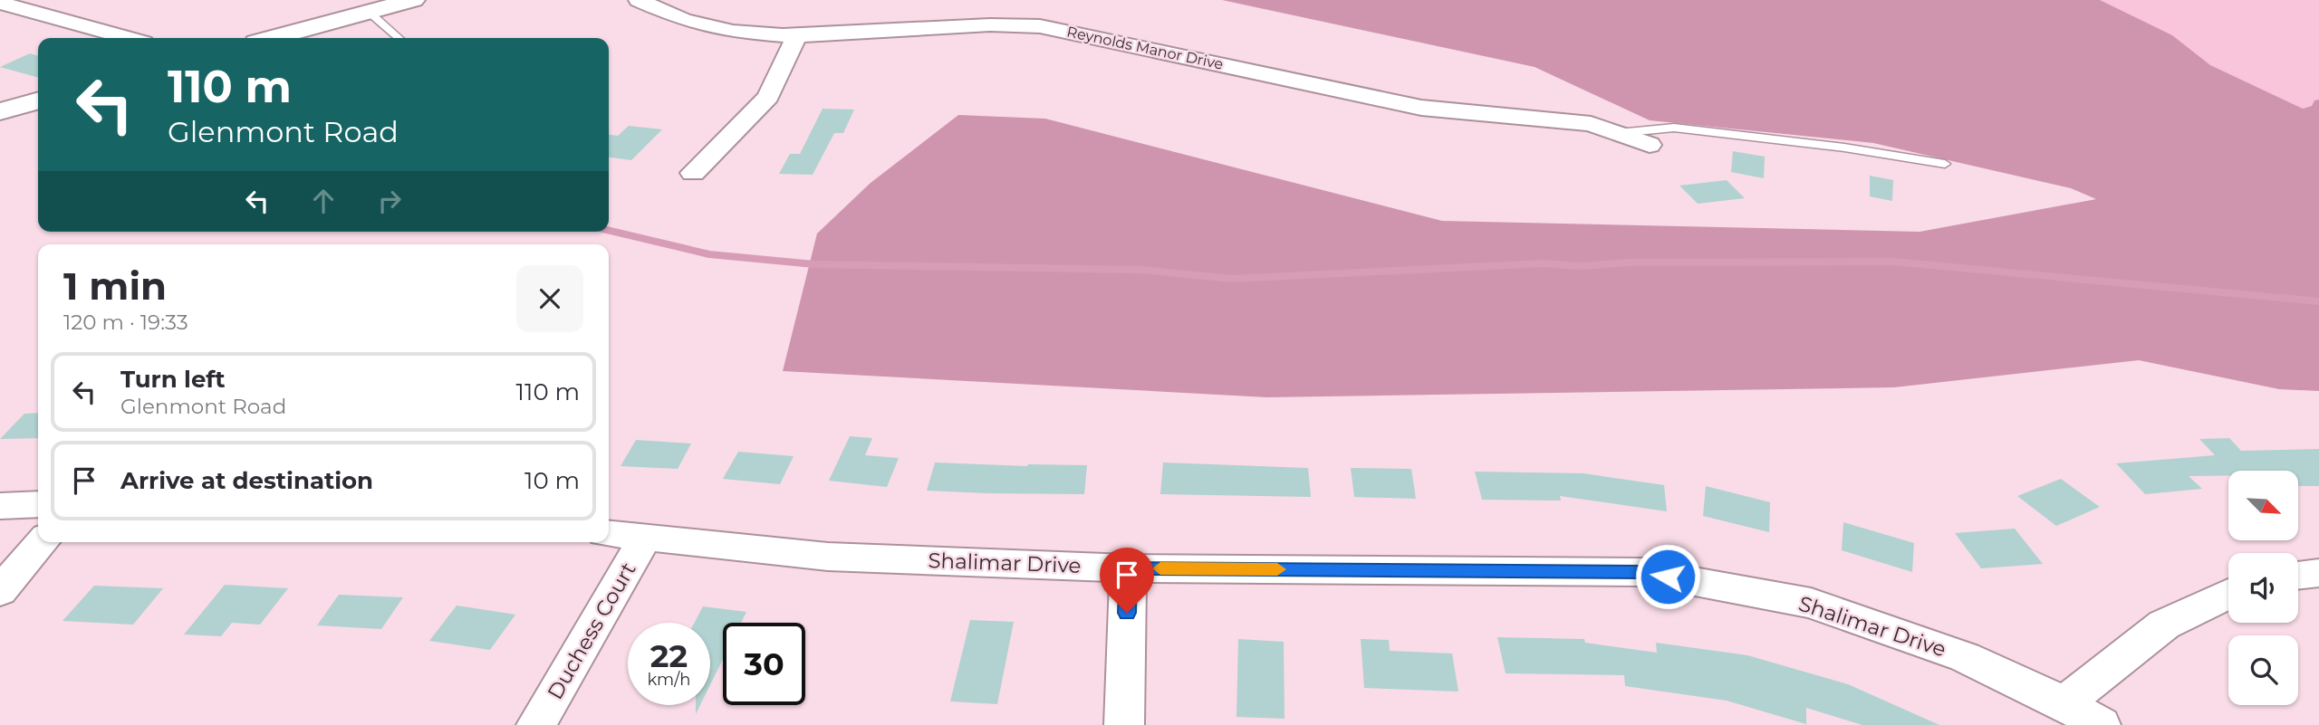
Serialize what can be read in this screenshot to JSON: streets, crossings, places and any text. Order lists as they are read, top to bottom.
{
  "streets": {
    "street": ["Reynolds Manor Drive", "Shalimar Drive", "Duchess Court"]
  },
  "crossings": [
    ["Shalimar Drive", "Duchess Court"]
  ],
  "north": "bottom right",
  "page": {
    "turn": ["110 m", "Glenmont Road"],
    "heading": ["1 min", "120 m · 19:33"],
    "list": [
      {
        "name": "Turn left",
        "note": "Glenmont Road",
        "value": "110 m"
      },
      {
        "name": "Arrive at destination",
        "value": "10 m"
      }
    ],
    "speed": "22 km/h",
    "limit": "30"
  }
}
